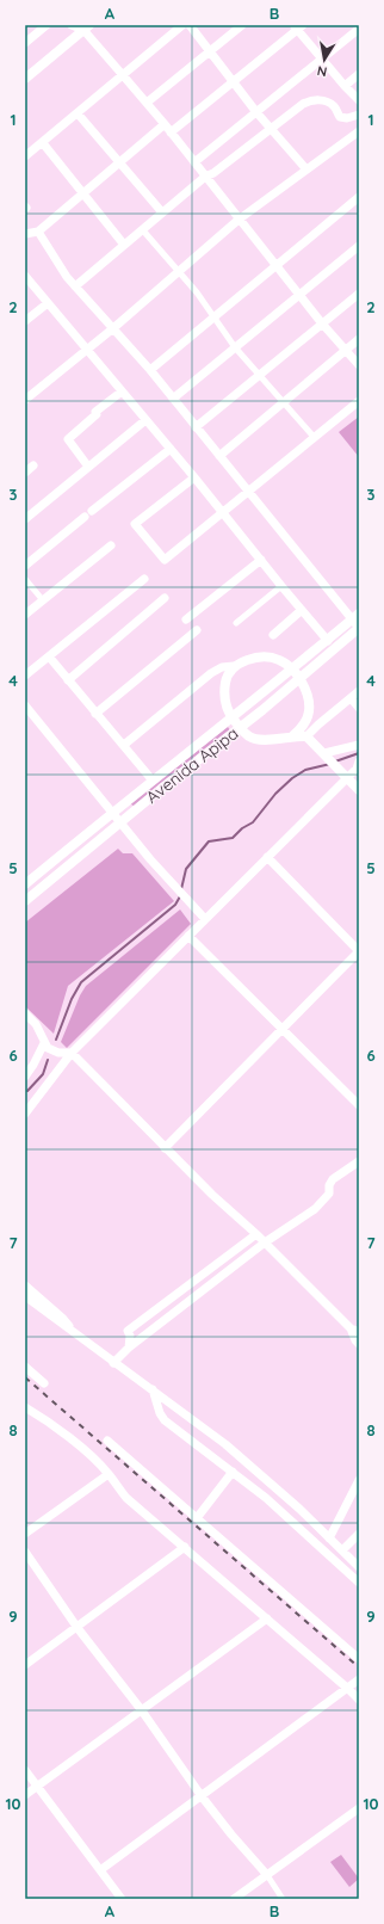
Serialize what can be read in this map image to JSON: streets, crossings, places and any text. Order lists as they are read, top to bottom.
{
  "streets": {
    "street": ["Avenida Apipa"]
  },
  "north": "bottom",
  "grid": {
    "columns": ["A", "B"],
    "rows": [
      "1",
      "2",
      "3",
      "4",
      "5",
      "6",
      "7",
      "8",
      "9",
      "10"
    ]
  }
}
